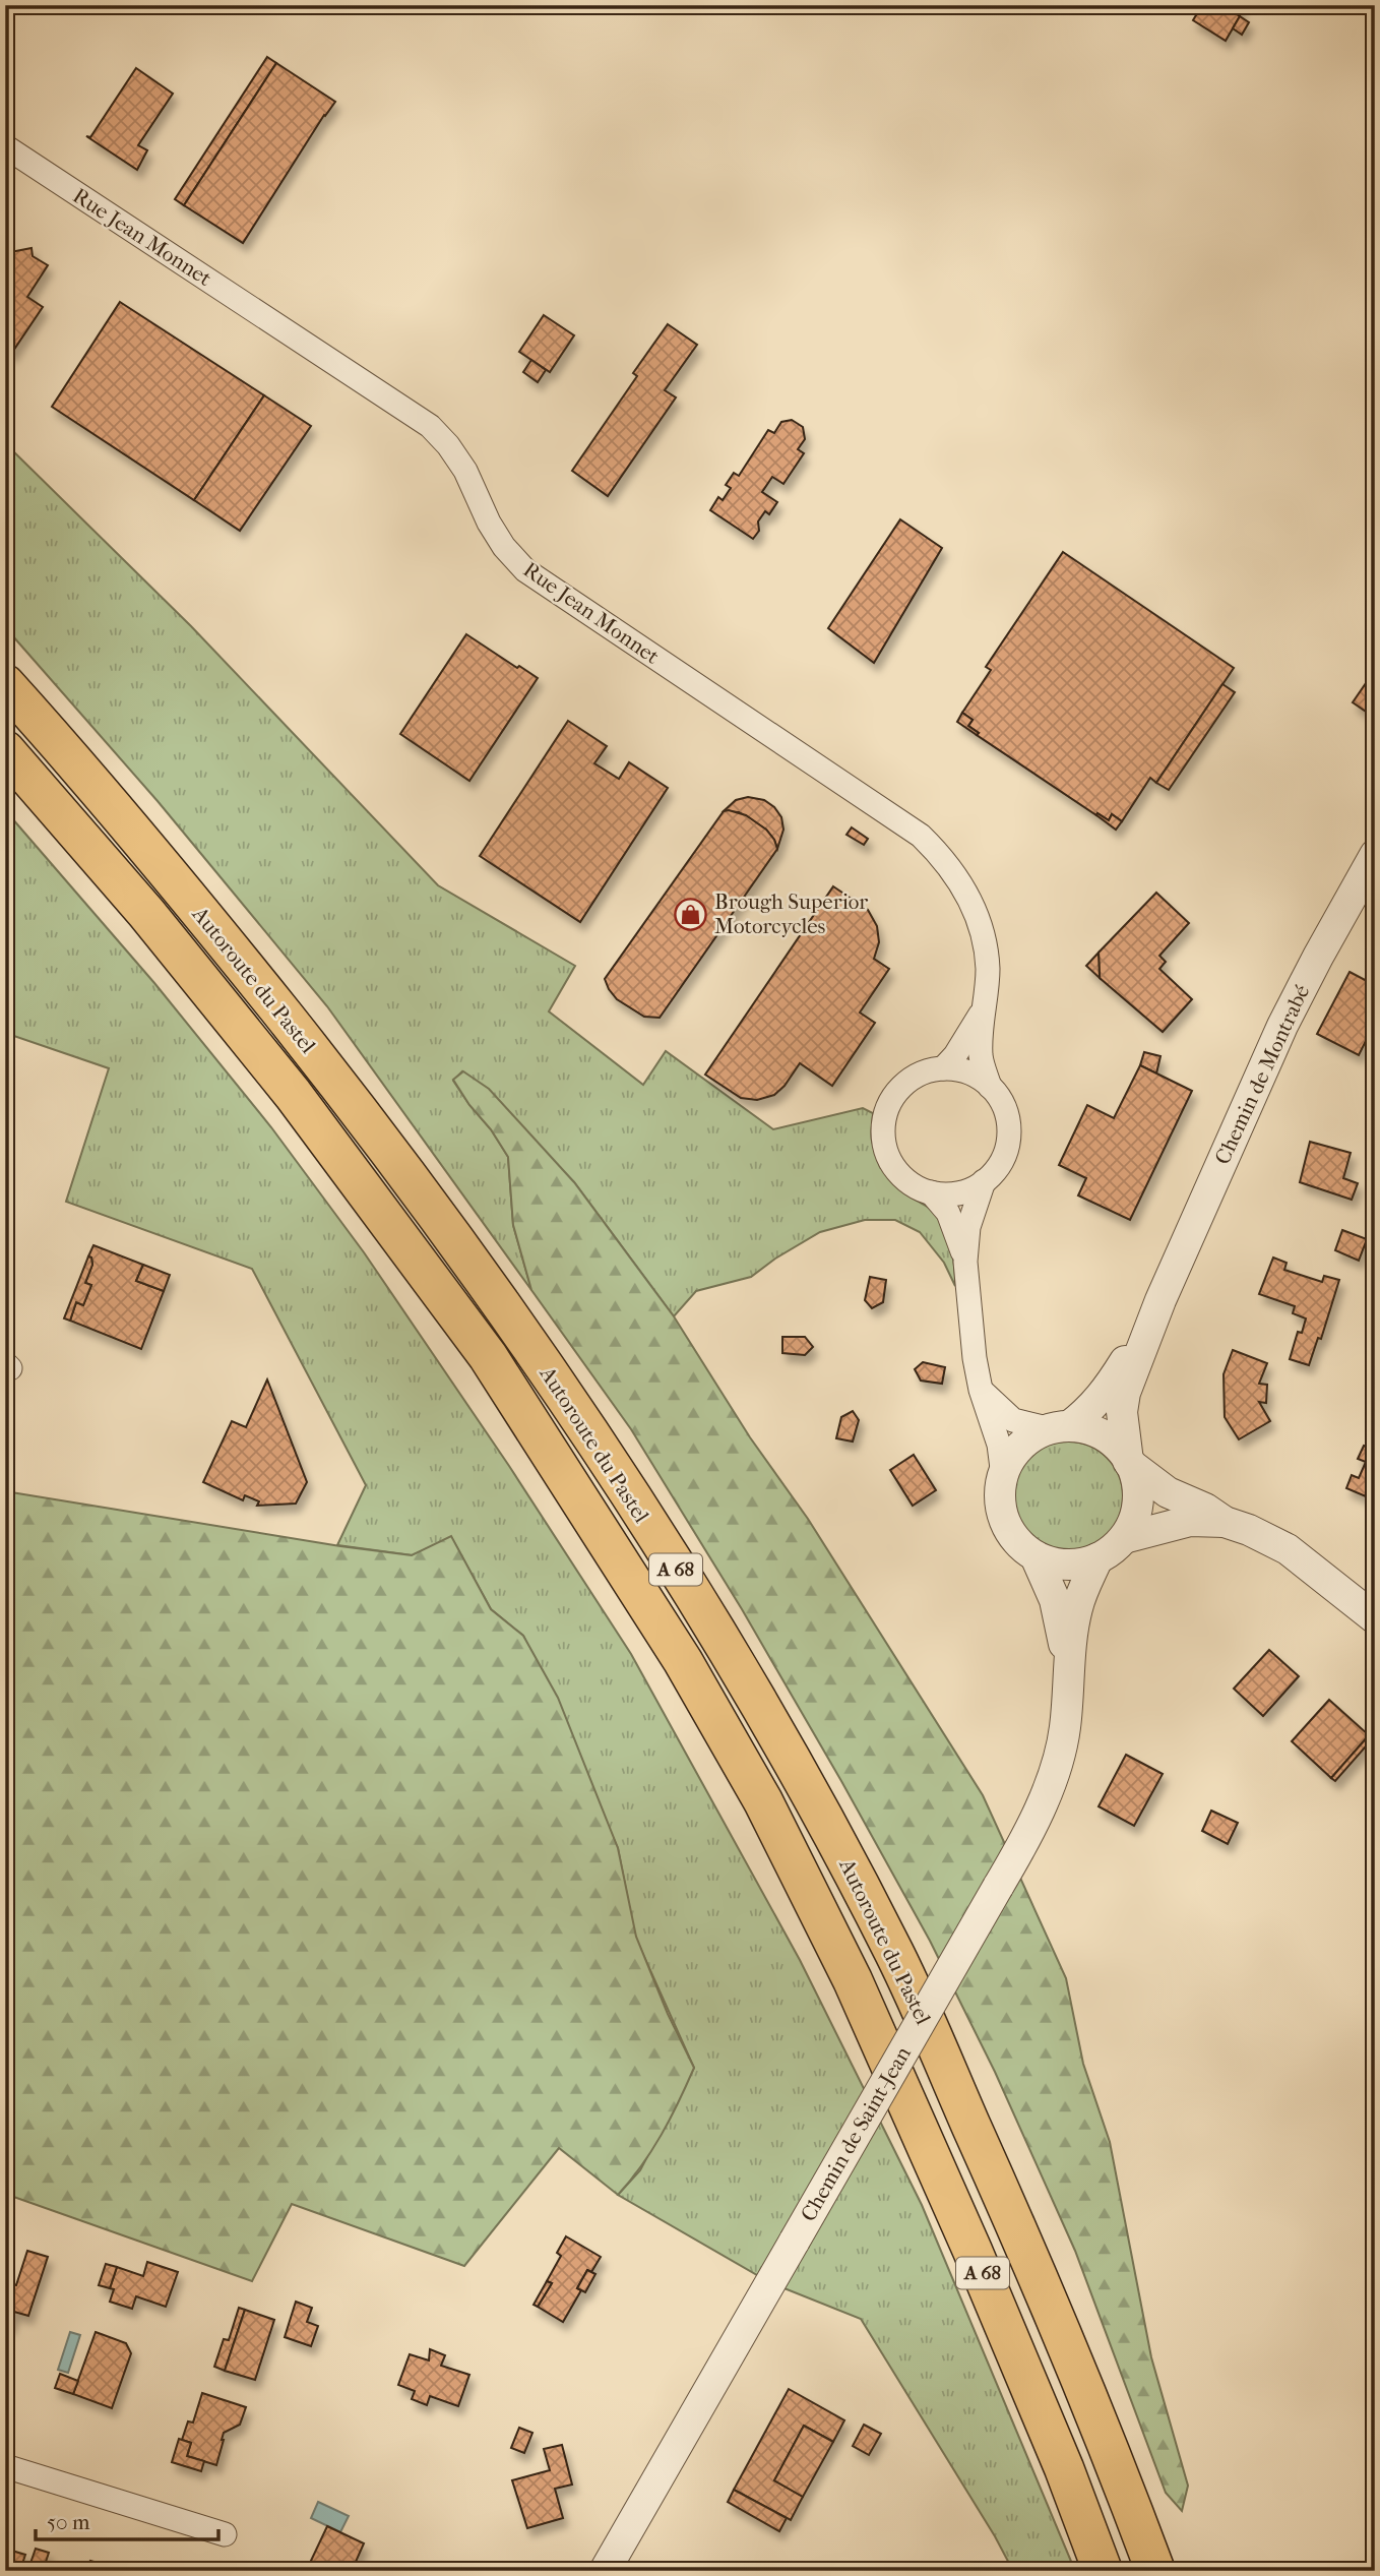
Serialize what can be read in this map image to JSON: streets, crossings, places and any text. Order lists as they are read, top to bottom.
{
  "streets": {
    "highway": ["Autoroute du Pastel", "A 68"],
    "street": ["Rue Jean Monnet", "Chemin de Montrabé", "Chemin de Saint-Jean"]
  },
  "crossings": [
    ["Chemin de Montrabé", "Chemin de Saint-Jean"]
  ],
  "places": {
    "shop": ["Brough Superior Motorcycles"]
  },
  "scale_bar": "50 m"
}
